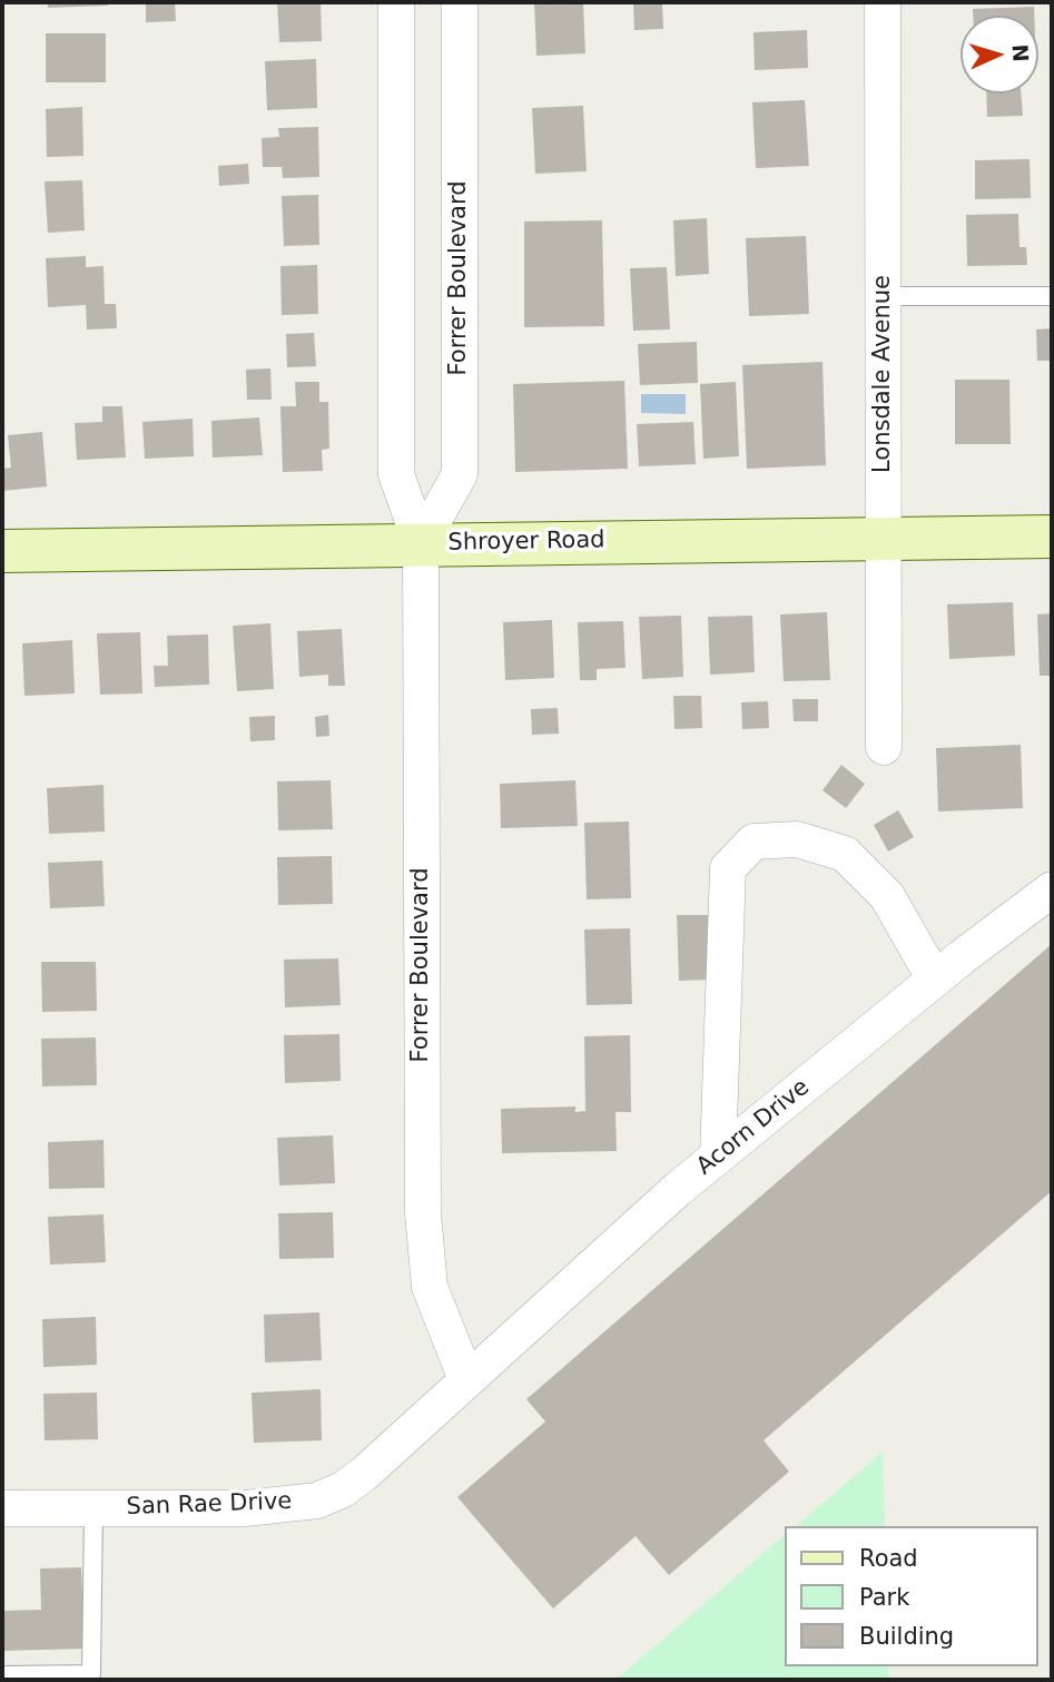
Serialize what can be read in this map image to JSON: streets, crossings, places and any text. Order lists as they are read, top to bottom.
{
  "streets": {
    "main road": ["Shroyer Road"],
    "street": [
      "Forrer Boulevard",
      "Lonsdale Avenue",
      "Acorn Drive",
      "San Rae Drive"
    ]
  },
  "crossings": [
    ["Forrer Boulevard", "Shroyer Road"],
    ["Forrer Boulevard", "Acorn Drive"],
    ["Forrer Boulevard", "San Rae Drive"],
    ["Lonsdale Avenue", "Shroyer Road"],
    ["Acorn Drive", "San Rae Drive"]
  ],
  "legend": ["Road", "Park", "Building"],
  "north": "right"
}
